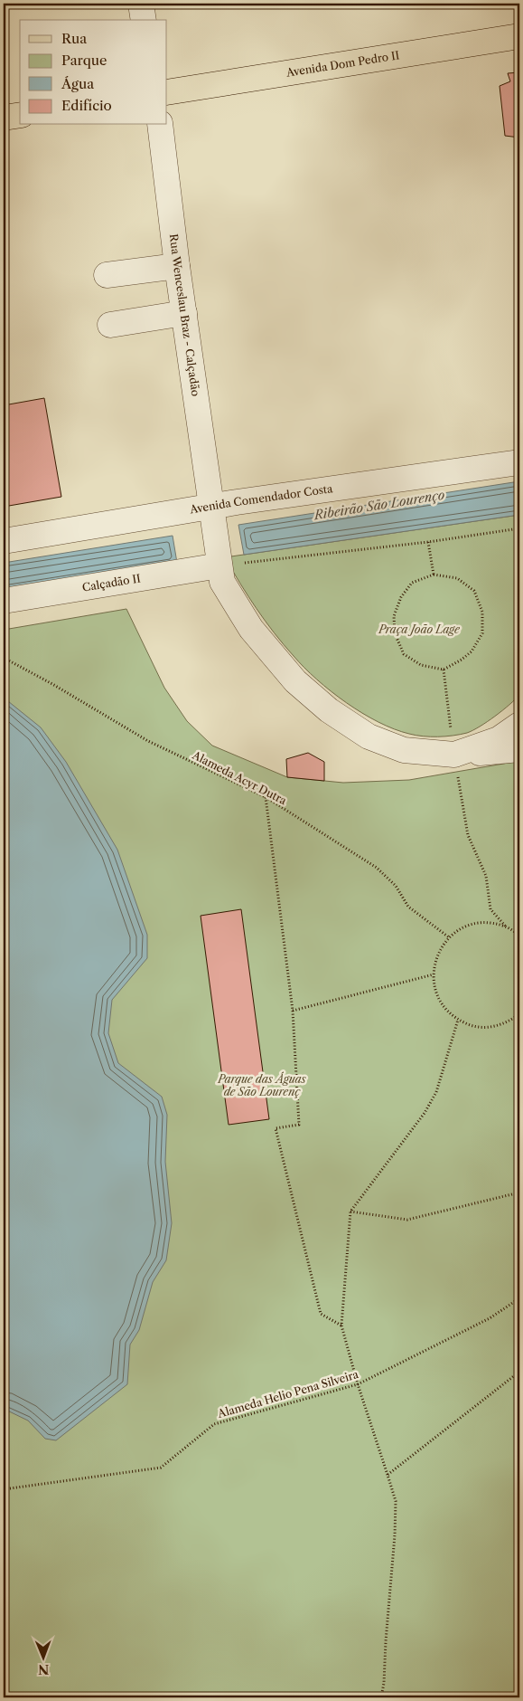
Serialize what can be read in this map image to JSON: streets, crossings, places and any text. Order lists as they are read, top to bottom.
{
  "streets": {
    "main road": ["Avenida Dom Pedro II"],
    "street": ["Rua Wenceslau Braz - Calçadão", "Avenida Comendador Costa", "Calçadão II"],
    "path": ["Alameda Acyr Dutra", "Alameda Helio Pena Silveira"]
  },
  "crossings": [
    ["Rua Wenceslau Braz - Calçadão", "Avenida Comendador Costa"]
  ],
  "water": ["Ribeirão São Lourenço"],
  "parks": ["Praça João Lage", "Parque das Águas de São Lourenç"],
  "legend": [
    "Rua",
    "Parque",
    "Água",
    "Edifício"
  ],
  "north": "bottom"
}
